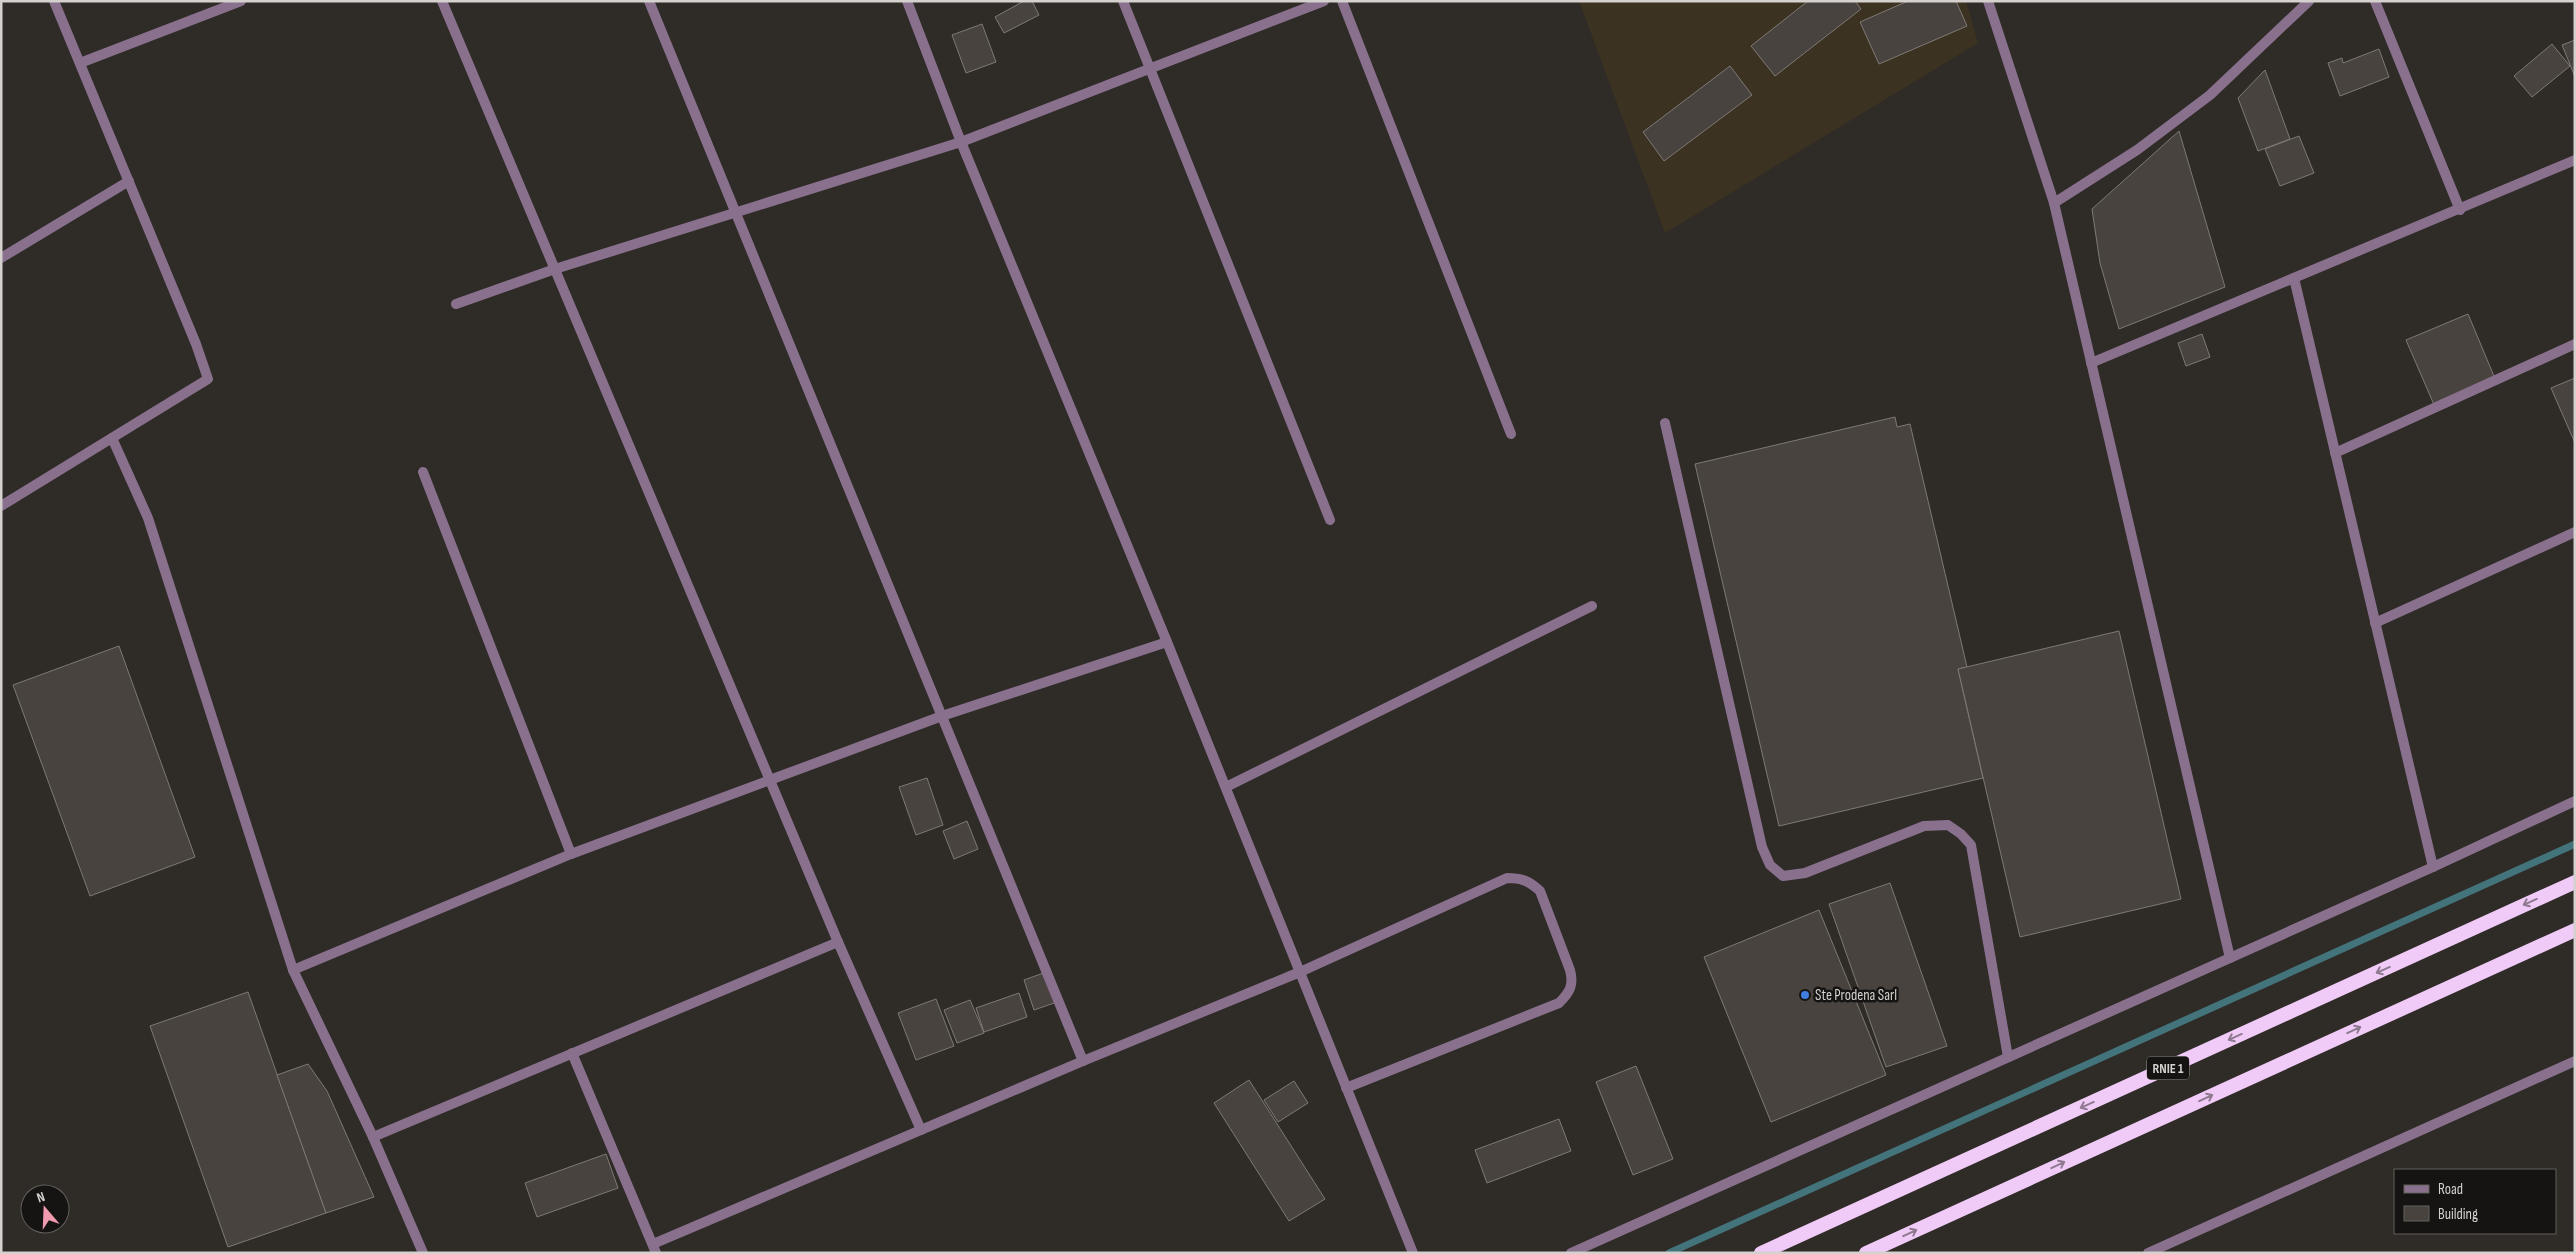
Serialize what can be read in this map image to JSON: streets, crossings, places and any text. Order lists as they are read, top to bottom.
{
  "streets": {
    "highway": ["RNIE 1"]
  },
  "places": ["Ste Prodena Sarl"],
  "legend": ["Road", "Building"],
  "north": "top"
}
